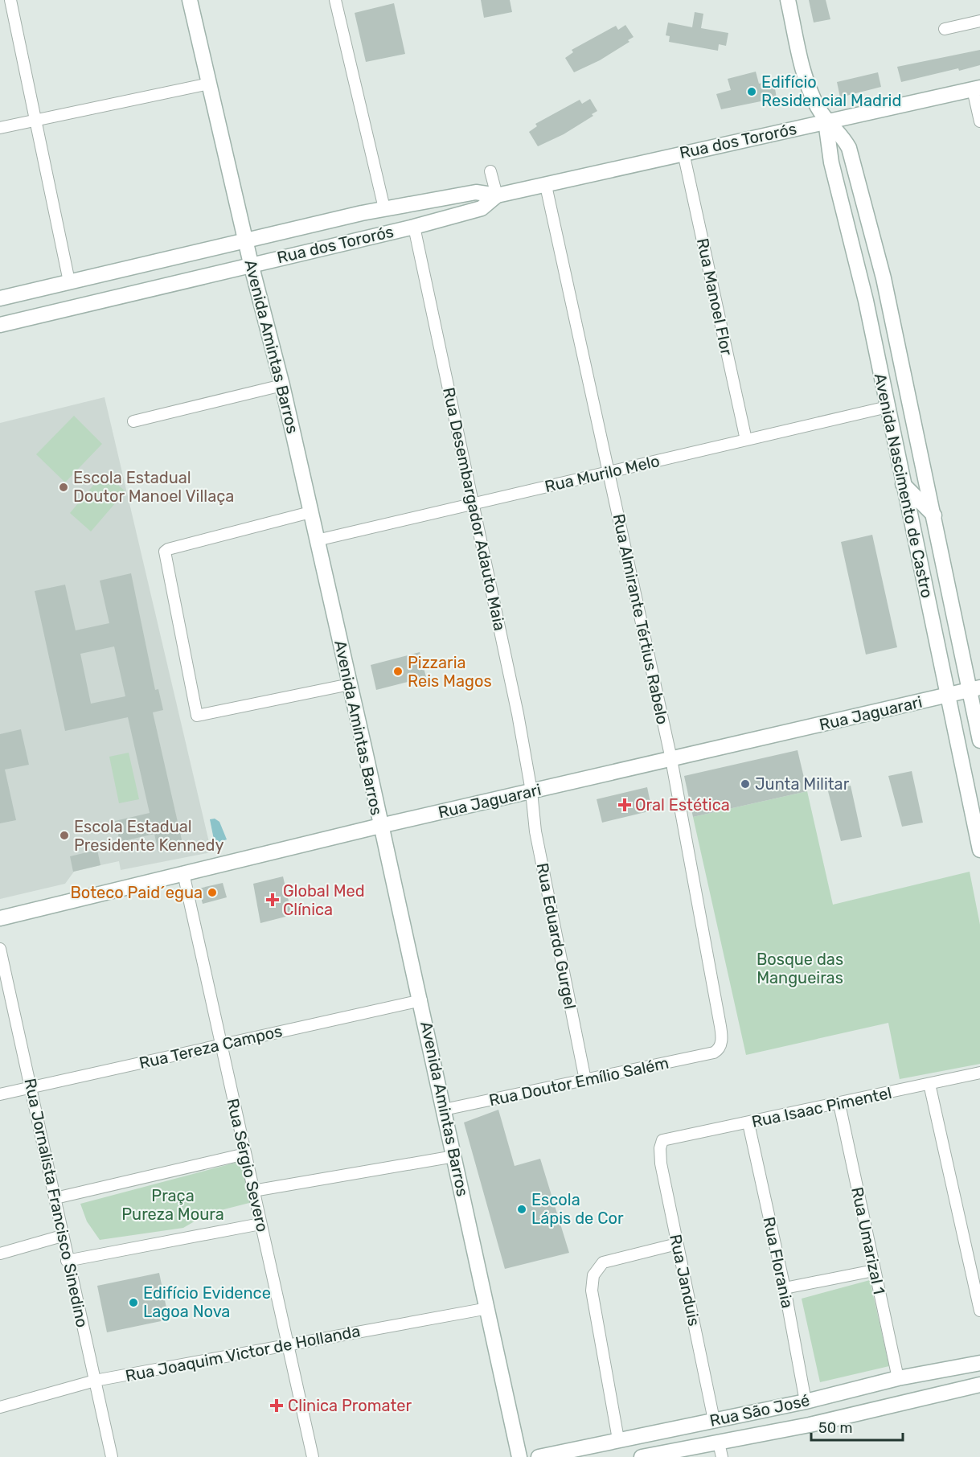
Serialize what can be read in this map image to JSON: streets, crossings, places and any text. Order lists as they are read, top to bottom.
{
  "streets": {
    "main road": [
      "Rua dos Tororós",
      "Avenida Amintas Barros",
      "Avenida Nascimento de Castro",
      "Rua Jaguarari",
      "Rua São José"
    ],
    "street": [
      "Rua Manoel Flor",
      "Rua Murilo Melo",
      "Rua Desembargador Adauto Maia",
      "Rua Almirante Tértius Rabelo",
      "Rua Eduardo Gurgel",
      "Rua Tereza Campos",
      "Rua Doutor Emílio Salém",
      "Rua Isaac Pimentel",
      "Rua Sérgio Severo",
      "Rua Jornalista Francisco Sinedino",
      "Rua Umarizal 1",
      "Rua Florania",
      "Rua Janduis",
      "Rua Joaquim Victor de Hollanda"
    ]
  },
  "crossings": [
    ["Rua dos Tororós", "Rua Manoel Flor"],
    ["Rua dos Tororós", "Avenida Amintas Barros"],
    ["Rua dos Tororós", "Avenida Nascimento de Castro"],
    ["Rua dos Tororós", "Rua Desembargador Adauto Maia"],
    ["Rua dos Tororós", "Rua Almirante Tértius Rabelo"],
    ["Rua Manoel Flor", "Rua Murilo Melo"],
    ["Avenida Amintas Barros", "Rua Murilo Melo"],
    ["Avenida Amintas Barros", "Rua Jaguarari"],
    ["Avenida Amintas Barros", "Rua Tereza Campos"],
    ["Avenida Amintas Barros", "Rua Doutor Emílio Salém"],
    ["Avenida Amintas Barros", "Rua Joaquim Victor de Hollanda"],
    ["Rua Murilo Melo", "Avenida Nascimento de Castro"],
    ["Rua Murilo Melo", "Rua Desembargador Adauto Maia"],
    ["Rua Murilo Melo", "Rua Almirante Tértius Rabelo"],
    ["Avenida Nascimento de Castro", "Rua Jaguarari"],
    ["Rua Desembargador Adauto Maia", "Rua Jaguarari"],
    ["Rua Desembargador Adauto Maia", "Rua Eduardo Gurgel"],
    ["Rua Almirante Tértius Rabelo", "Rua Jaguarari"],
    ["Rua Almirante Tértius Rabelo", "Rua Doutor Emílio Salém"],
    ["Rua Jaguarari", "Rua Eduardo Gurgel"],
    ["Rua Jaguarari", "Rua Sérgio Severo"],
    ["Rua Eduardo Gurgel", "Rua Doutor Emílio Salém"],
    ["Rua Tereza Campos", "Rua Sérgio Severo"],
    ["Rua Tereza Campos", "Rua Jornalista Francisco Sinedino"],
    ["Rua Isaac Pimentel", "Rua Umarizal 1"],
    ["Rua Isaac Pimentel", "Rua Florania"],
    ["Rua Isaac Pimentel", "Rua Janduis"],
    ["Rua Sérgio Severo", "Rua Joaquim Victor de Hollanda"],
    ["Rua Jornalista Francisco Sinedino", "Rua Joaquim Victor de Hollanda"],
    ["Rua Umarizal 1", "Rua São José"],
    ["Rua Florania", "Rua São José"],
    ["Rua Janduis", "Rua São José"]
  ],
  "parks": ["Bosque das Mangueiras", "Praça Pureza Moura"],
  "places": {
    "other": [
      "Edifício Residencial Madrid",
      "Escola Estadual Doutor Manoel Villaça",
      "Pizzaria Reis Magos",
      "Junta Militar",
      "Escola Estadual Presidente Kennedy",
      "Boteco Paid´egua",
      "Escola Lápis de Cor",
      "Edifício Evidence Lagoa Nova"
    ],
    "health": ["Oral Estética", "Global Med Clínica", "Clinica Promater"]
  },
  "scale_bar": "50 m"
}
